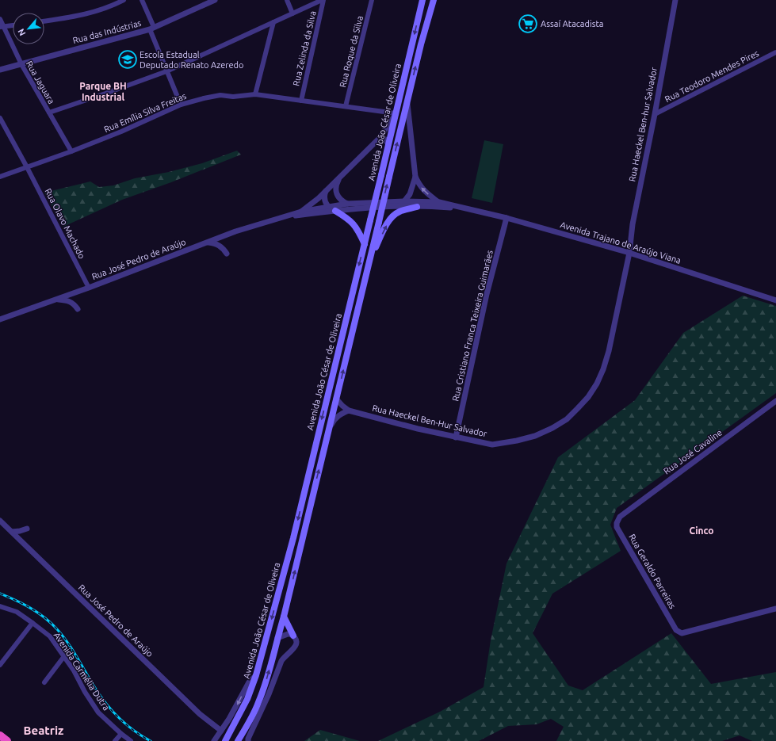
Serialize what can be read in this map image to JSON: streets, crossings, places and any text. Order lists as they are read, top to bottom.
{
  "streets": {
    "main road": ["Avenida João César de Oliveira"],
    "street": [
      "Rua das Indústrias",
      "Rua Zelinda da Silva",
      "Rua Roque da Silva",
      "Rua Teodoro Mendes Pires",
      "Rua Jaguara",
      "Rua Emília Silva Freitas",
      "Rua Haeckel Ben-hur Salvador",
      "Rua Olavo Machado",
      "Avenida Trajano de Araújo Viana",
      "Rua José Pedro de Araújo",
      "Rua Cristiano Franca Teixeira Guimarães",
      "Rua Haeckel Ben-Hur Salvador",
      "Rua José Cavaline",
      "Rua Geraldo Parreiras",
      "Avenida Carmélia Dutra"
    ]
  },
  "crossings": [
    ["Rua das Indústrias", "Rua Jaguara"],
    ["Rua Zelinda da Silva", "Rua Emília Silva Freitas"],
    ["Rua Roque da Silva", "Rua Emília Silva Freitas"],
    ["Rua Teodoro Mendes Pires", "Rua Haeckel Ben-hur Salvador"],
    ["Rua Jaguara", "Rua Emília Silva Freitas"],
    ["Rua Emília Silva Freitas", "Avenida João César de Oliveira"],
    ["Rua Emília Silva Freitas", "Rua Olavo Machado"],
    ["Rua Emília Silva Freitas", "Rua José Pedro de Araújo"],
    ["Avenida João César de Oliveira", "Avenida Trajano de Araújo Viana"],
    ["Avenida João César de Oliveira", "Rua José Pedro de Araújo"],
    ["Avenida João César de Oliveira", "Rua Haeckel Ben-Hur Salvador"],
    ["Rua Haeckel Ben-hur Salvador", "Avenida Trajano de Araújo Viana"],
    ["Rua Haeckel Ben-hur Salvador", "Rua Haeckel Ben-Hur Salvador"],
    ["Rua Olavo Machado", "Rua José Pedro de Araújo"],
    ["Avenida Trajano de Araújo Viana", "Rua José Pedro de Araújo"],
    ["Avenida Trajano de Araújo Viana", "Rua Cristiano Franca Teixeira Guimarães"],
    ["Avenida Trajano de Araújo Viana", "Rua Haeckel Ben-Hur Salvador"],
    ["Rua Cristiano Franca Teixeira Guimarães", "Rua Haeckel Ben-Hur Salvador"],
    ["Rua José Cavaline", "Rua Geraldo Parreiras"]
  ],
  "districts": ["Parque BH Industrial", "Cinco", "Beatriz"],
  "places": {
    "supermarket": ["Assaí Atacadista"],
    "school or university": ["Escola Estadual Deputado Renato Azeredo"]
  },
  "north": "bottom left"
}
